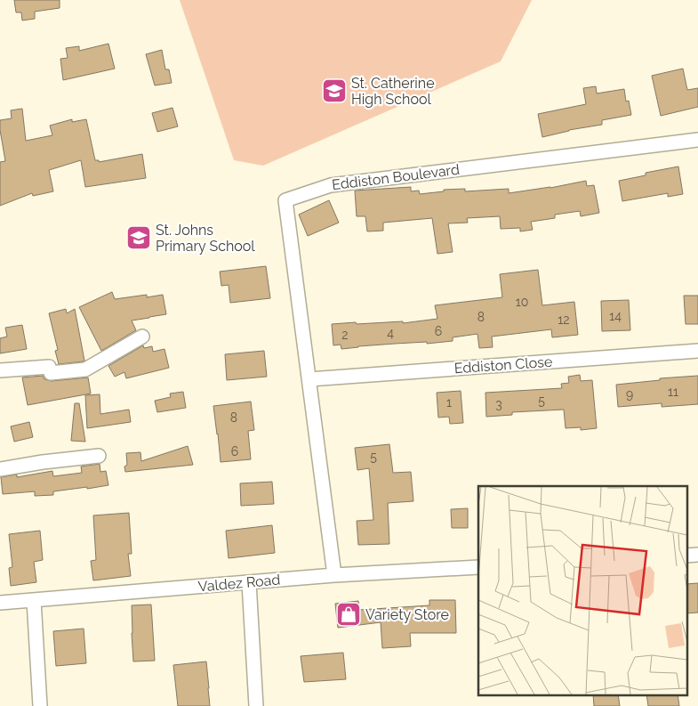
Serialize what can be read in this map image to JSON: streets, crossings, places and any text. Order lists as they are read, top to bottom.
{
  "streets": {
    "street": ["Eddiston Boulevard", "Eddiston Close", "Valdez Road"]
  },
  "crossings": [
    ["Eddiston Boulevard", "Eddiston Close"],
    ["Eddiston Boulevard", "Valdez Road"]
  ],
  "places": {
    "school or university": ["St. Catherine High School", "St. Johns Primary School"],
    "shop": ["Variety Store"]
  },
  "house_numbers": [
    "10",
    "14",
    "8",
    "12",
    "6",
    "4",
    "2",
    "11",
    "9",
    "5",
    "1",
    "3",
    "8",
    "6",
    "5"
  ]
}
